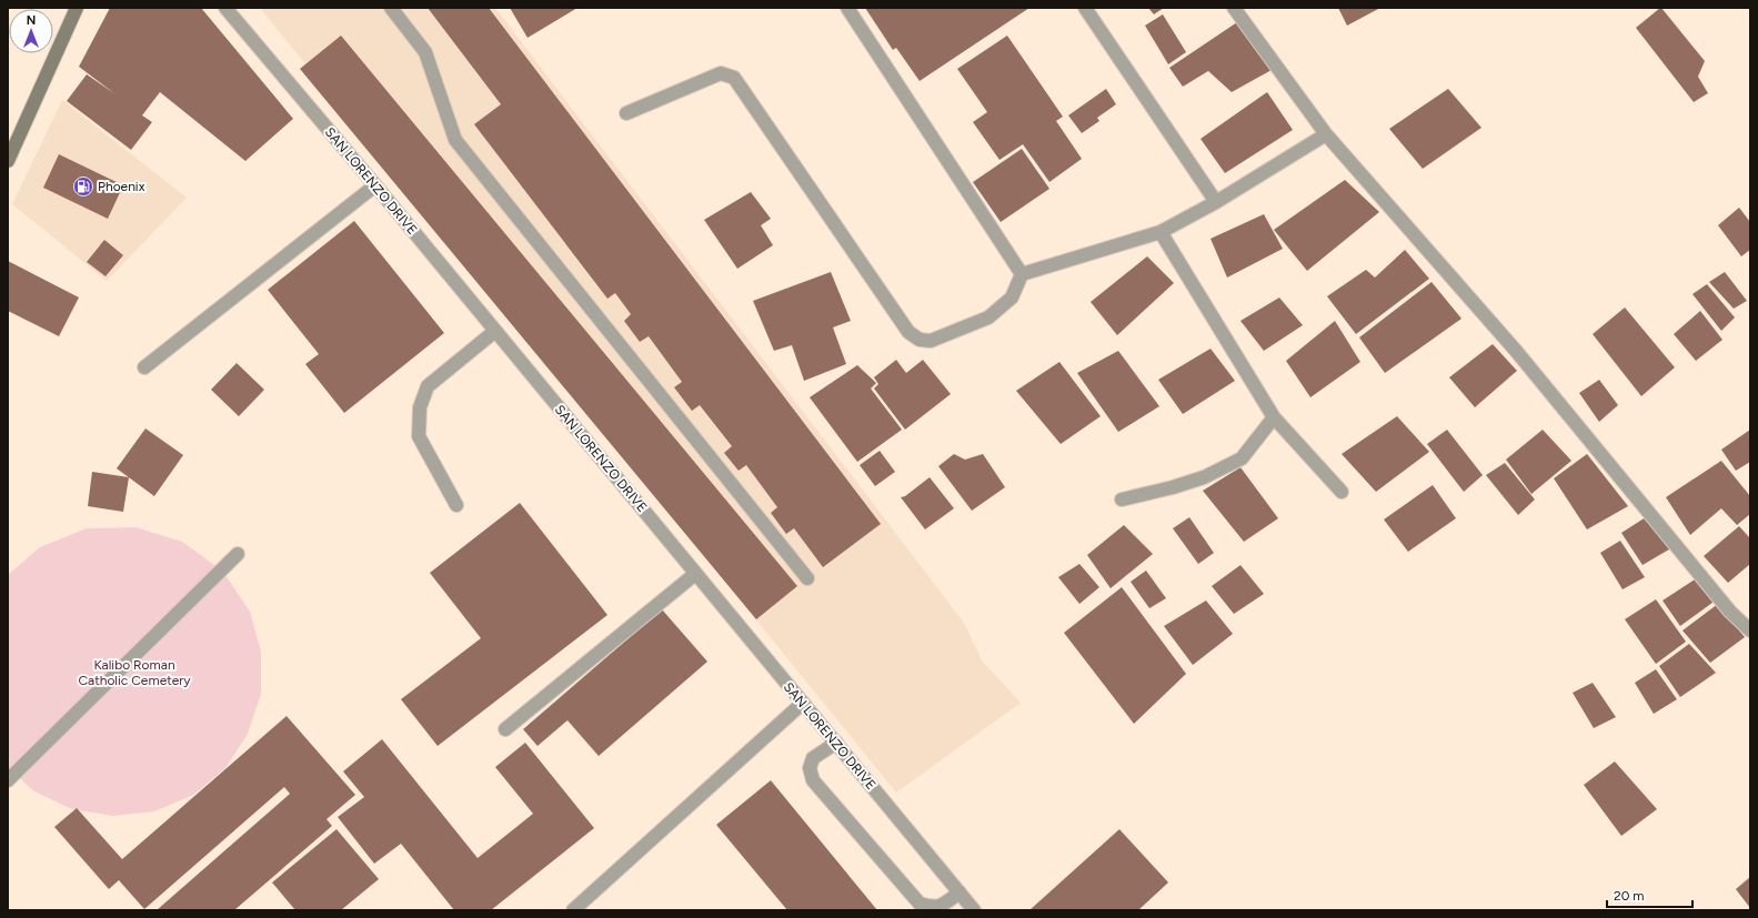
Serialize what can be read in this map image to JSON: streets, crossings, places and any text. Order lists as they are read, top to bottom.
{
  "streets": {
    "street": ["SAN LORENZO DRIVE"]
  },
  "parks": ["Kalibo Roman Catholic Cemetery"],
  "places": {
    "fuel station": ["Phoenix"]
  },
  "scale_bar": "20 m",
  "north": "top"
}
